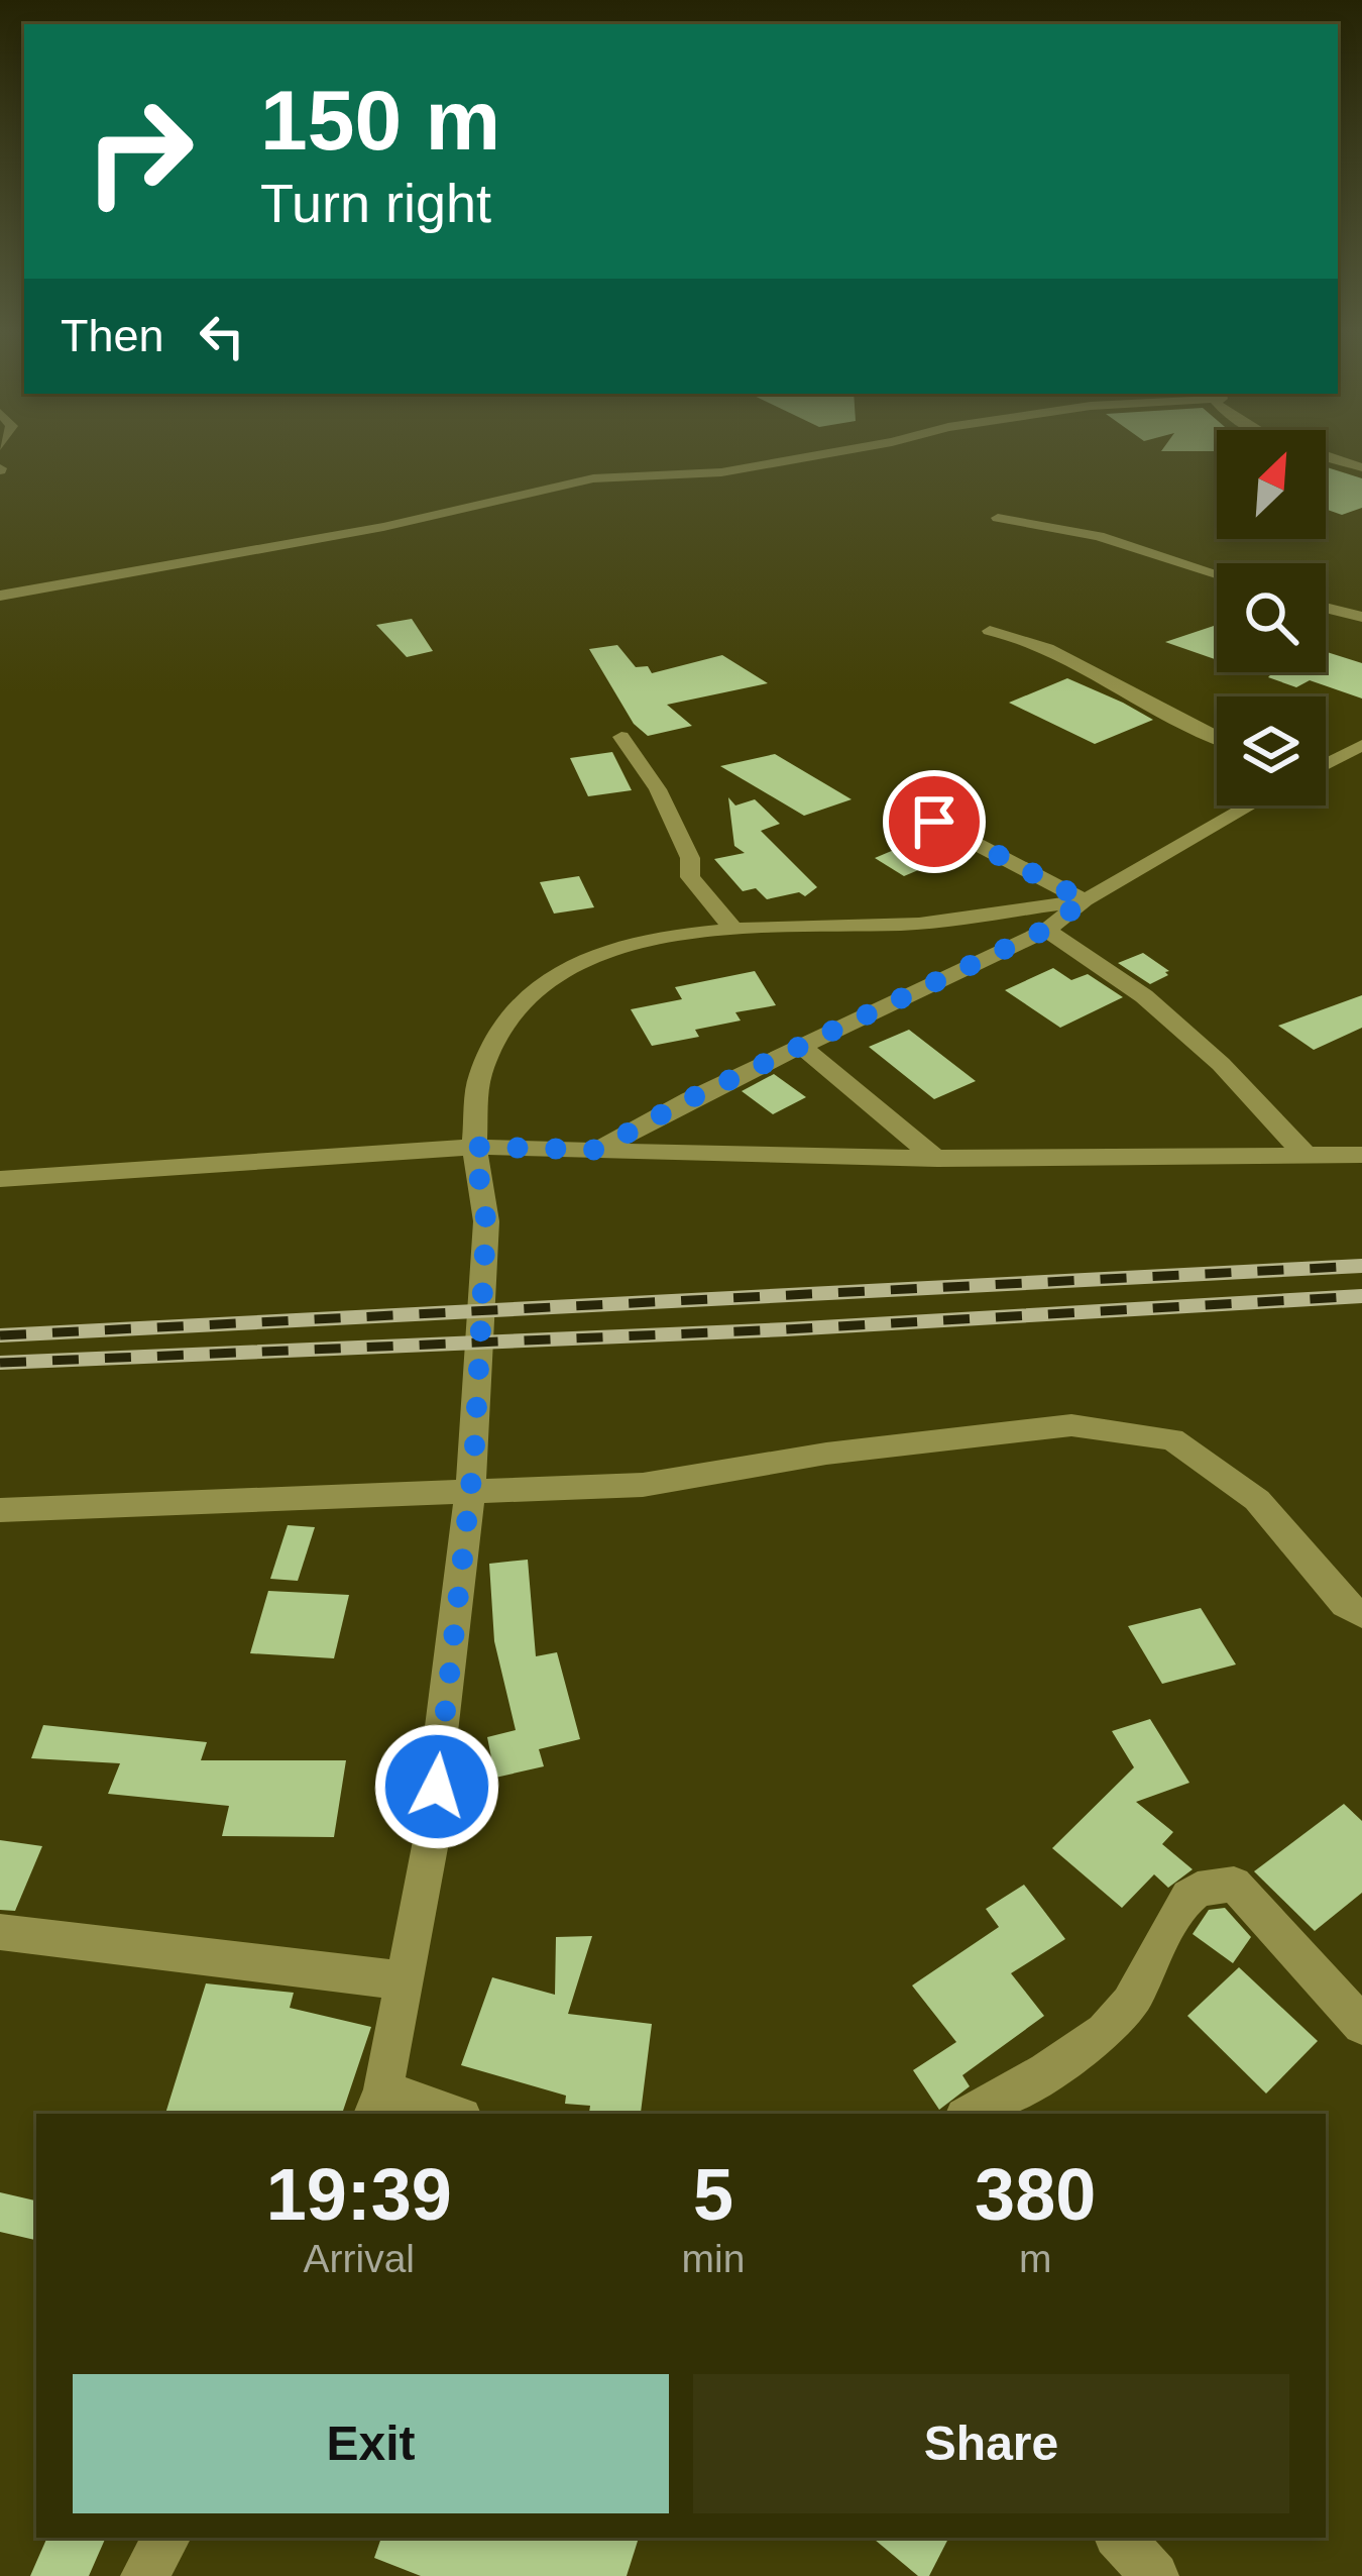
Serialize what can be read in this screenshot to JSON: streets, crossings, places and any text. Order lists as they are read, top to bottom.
{
  "north": "top right",
  "page": {
    "turn": ["150 m", "Turn right"],
    "then": "Then",
    "eta": [
      "19:39",
      "Arrival",
      "5",
      "min",
      "380",
      "m"
    ],
    "buttons": ["Exit", "Share"]
  }
}
